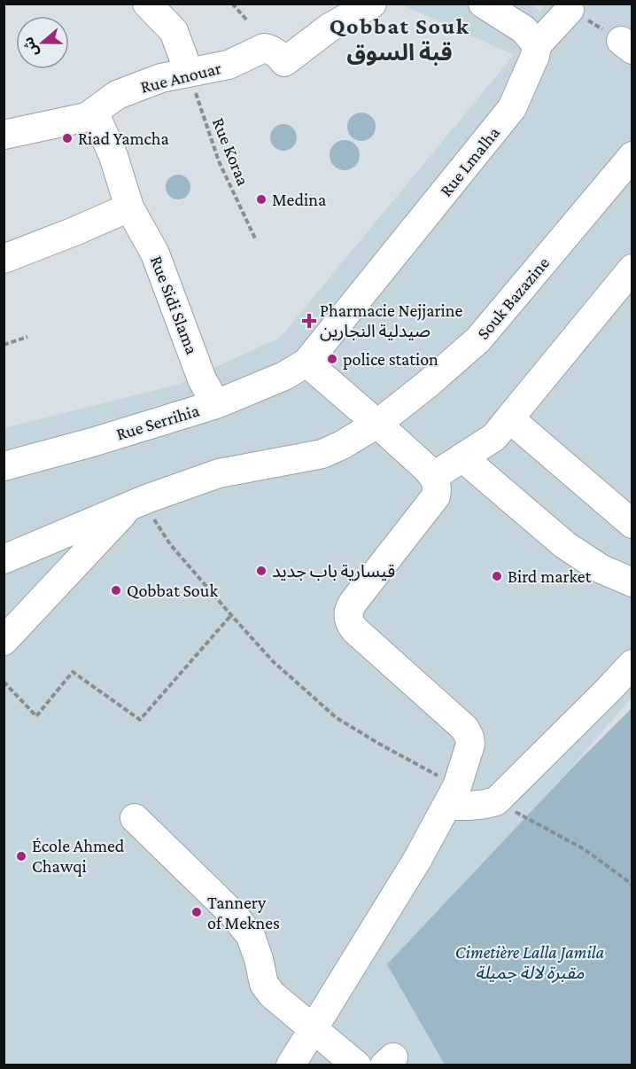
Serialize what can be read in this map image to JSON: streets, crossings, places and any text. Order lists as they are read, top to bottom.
{
  "streets": {
    "street": [
      "Rue Anouar",
      "Rue Lmalha",
      "Souk Bazazine",
      "Rue Sidi Slama",
      "Rue Serrihia"
    ],
    "path": ["Rue Koraa"]
  },
  "crossings": [
    ["Rue Anouar", "Rue Koraa"],
    ["Rue Anouar", "Rue Sidi Slama"],
    ["Rue Lmalha", "Rue Serrihia"],
    ["Rue Sidi Slama", "Rue Serrihia"]
  ],
  "districts": ["Qobbat Souk قبة السوق"],
  "parks": ["Cimetière Lalla Jamila مقبرة لالة جميلة"],
  "places": {
    "other": [
      "Riad Yamcha",
      "Medina",
      "police station",
      "قيسارية باب جديد",
      "Bird market",
      "Qobbat Souk",
      "École Ahmed Chawqi",
      "Tannery of Meknes"
    ],
    "health": ["Pharmacie Nejjarine صيدلية النجارين"]
  },
  "north": "left"
}
